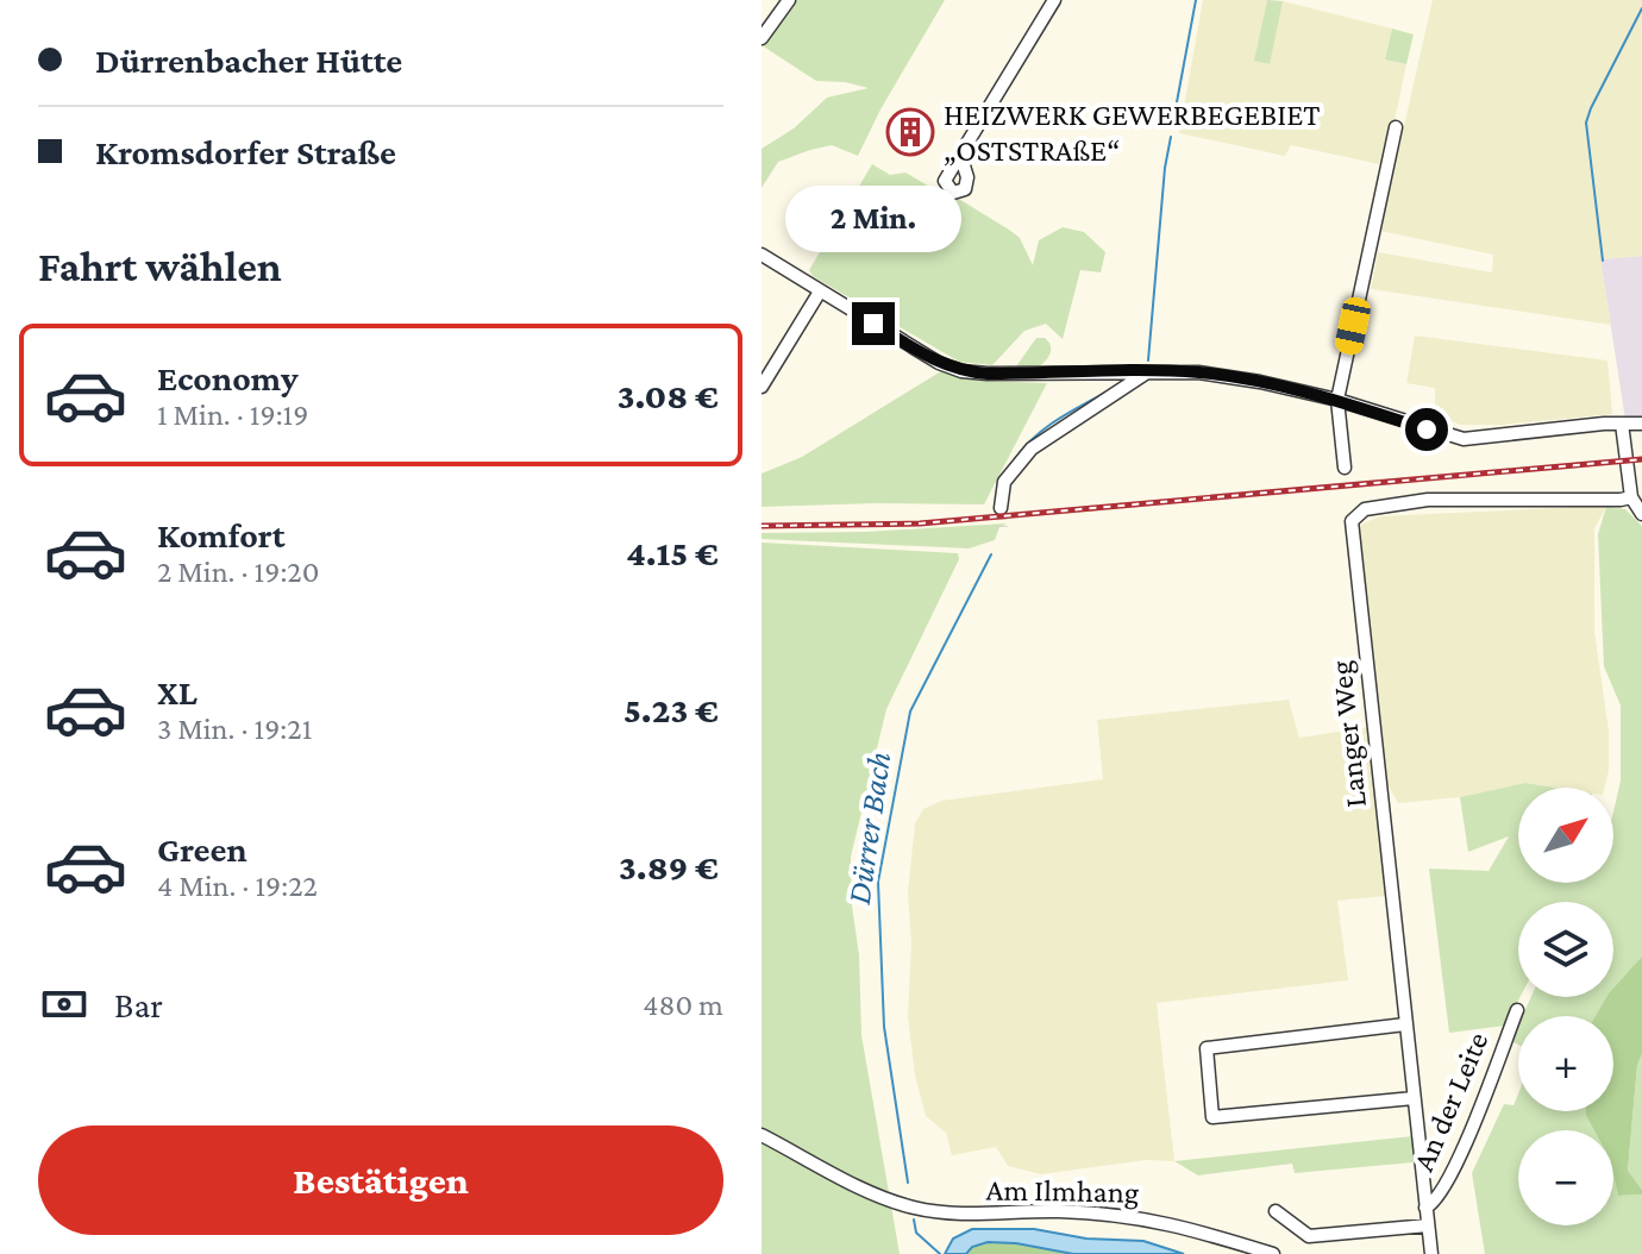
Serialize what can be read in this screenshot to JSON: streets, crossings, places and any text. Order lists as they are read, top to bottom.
{
  "streets": {
    "street": ["Langer Weg", "An der Leite", "Am Ilmhang"]
  },
  "crossings": [
    ["Langer Weg", "An der Leite"]
  ],
  "water": ["Dürrer Bach"],
  "places": {
    "building": ["HEIZWERK GEWERBEGEBIET „OSTSTRAßE“"]
  },
  "north": "top right",
  "page": {
    "banner": ["Dürrenbacher Hütte", "Kromsdorfer Straße"],
    "bubble": "2 Min.",
    "heading": "Fahrt wählen",
    "list": [
      {
        "name": "Economy",
        "note": "1 Min. · 19:19",
        "value": "3.08 €"
      },
      {
        "name": "Komfort",
        "note": "2 Min. · 19:20",
        "value": "4.15 €"
      },
      {
        "name": "XL",
        "note": "3 Min. · 19:21",
        "value": "5.23 €"
      },
      {
        "name": "Green",
        "note": "4 Min. · 19:22",
        "value": "3.89 €"
      }
    ],
    "map_buttons": ["+", "−"],
    "pay": ["Bar", "480 m"],
    "buttons": "Bestätigen"
  }
}
